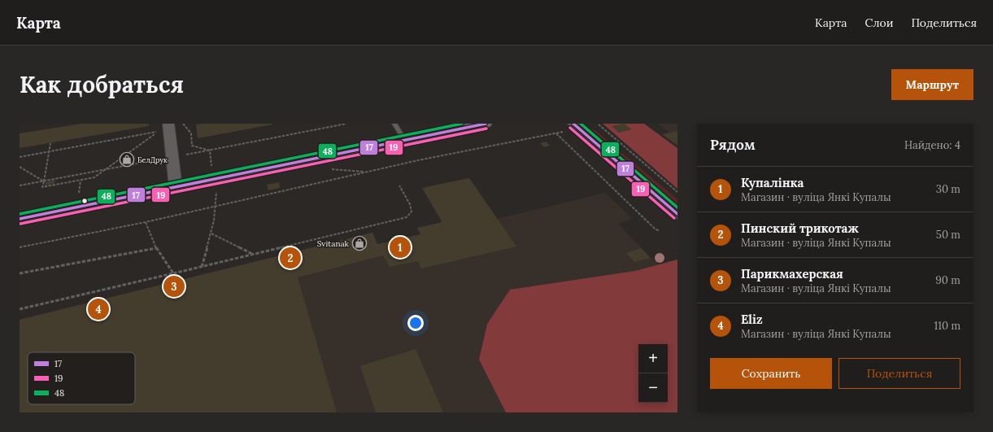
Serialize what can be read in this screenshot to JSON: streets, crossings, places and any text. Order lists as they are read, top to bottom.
{
  "places": {
    "shop": ["БелДрук", "Svitanak"]
  },
  "lines": ["transit line 17", "transit line 48", "transit line 19"],
  "legend": ["17", "19", "48"],
  "page": {
    "header": "Карта",
    "nav": ["Карта", "Слои", "Поделиться"],
    "buttons": [
      "Маршрут",
      ["Сохранить", "Поделиться"]
    ],
    "title": "Как добраться",
    "heading": ["Рядом", "Найдено: 4"],
    "list": [
      {
        "mark": "1",
        "name": "Купалінка",
        "note": "Магазин · вуліца Янкі Купалы",
        "value": "30 m"
      },
      {
        "mark": "2",
        "name": "Пинский трикотаж",
        "note": "Магазин · вуліца Янкі Купалы",
        "value": "50 m"
      },
      {
        "mark": "3",
        "name": "Парикмахерская",
        "note": "Магазин · вуліца Янкі Купалы",
        "value": "90 m"
      },
      {
        "mark": "4",
        "name": "Eliz",
        "note": "Магазин · вуліца Янкі Купалы",
        "value": "110 m"
      }
    ],
    "pins": [
      "1",
      "2",
      "3",
      "4"
    ],
    "map_buttons": ["+", "−"]
  }
}
